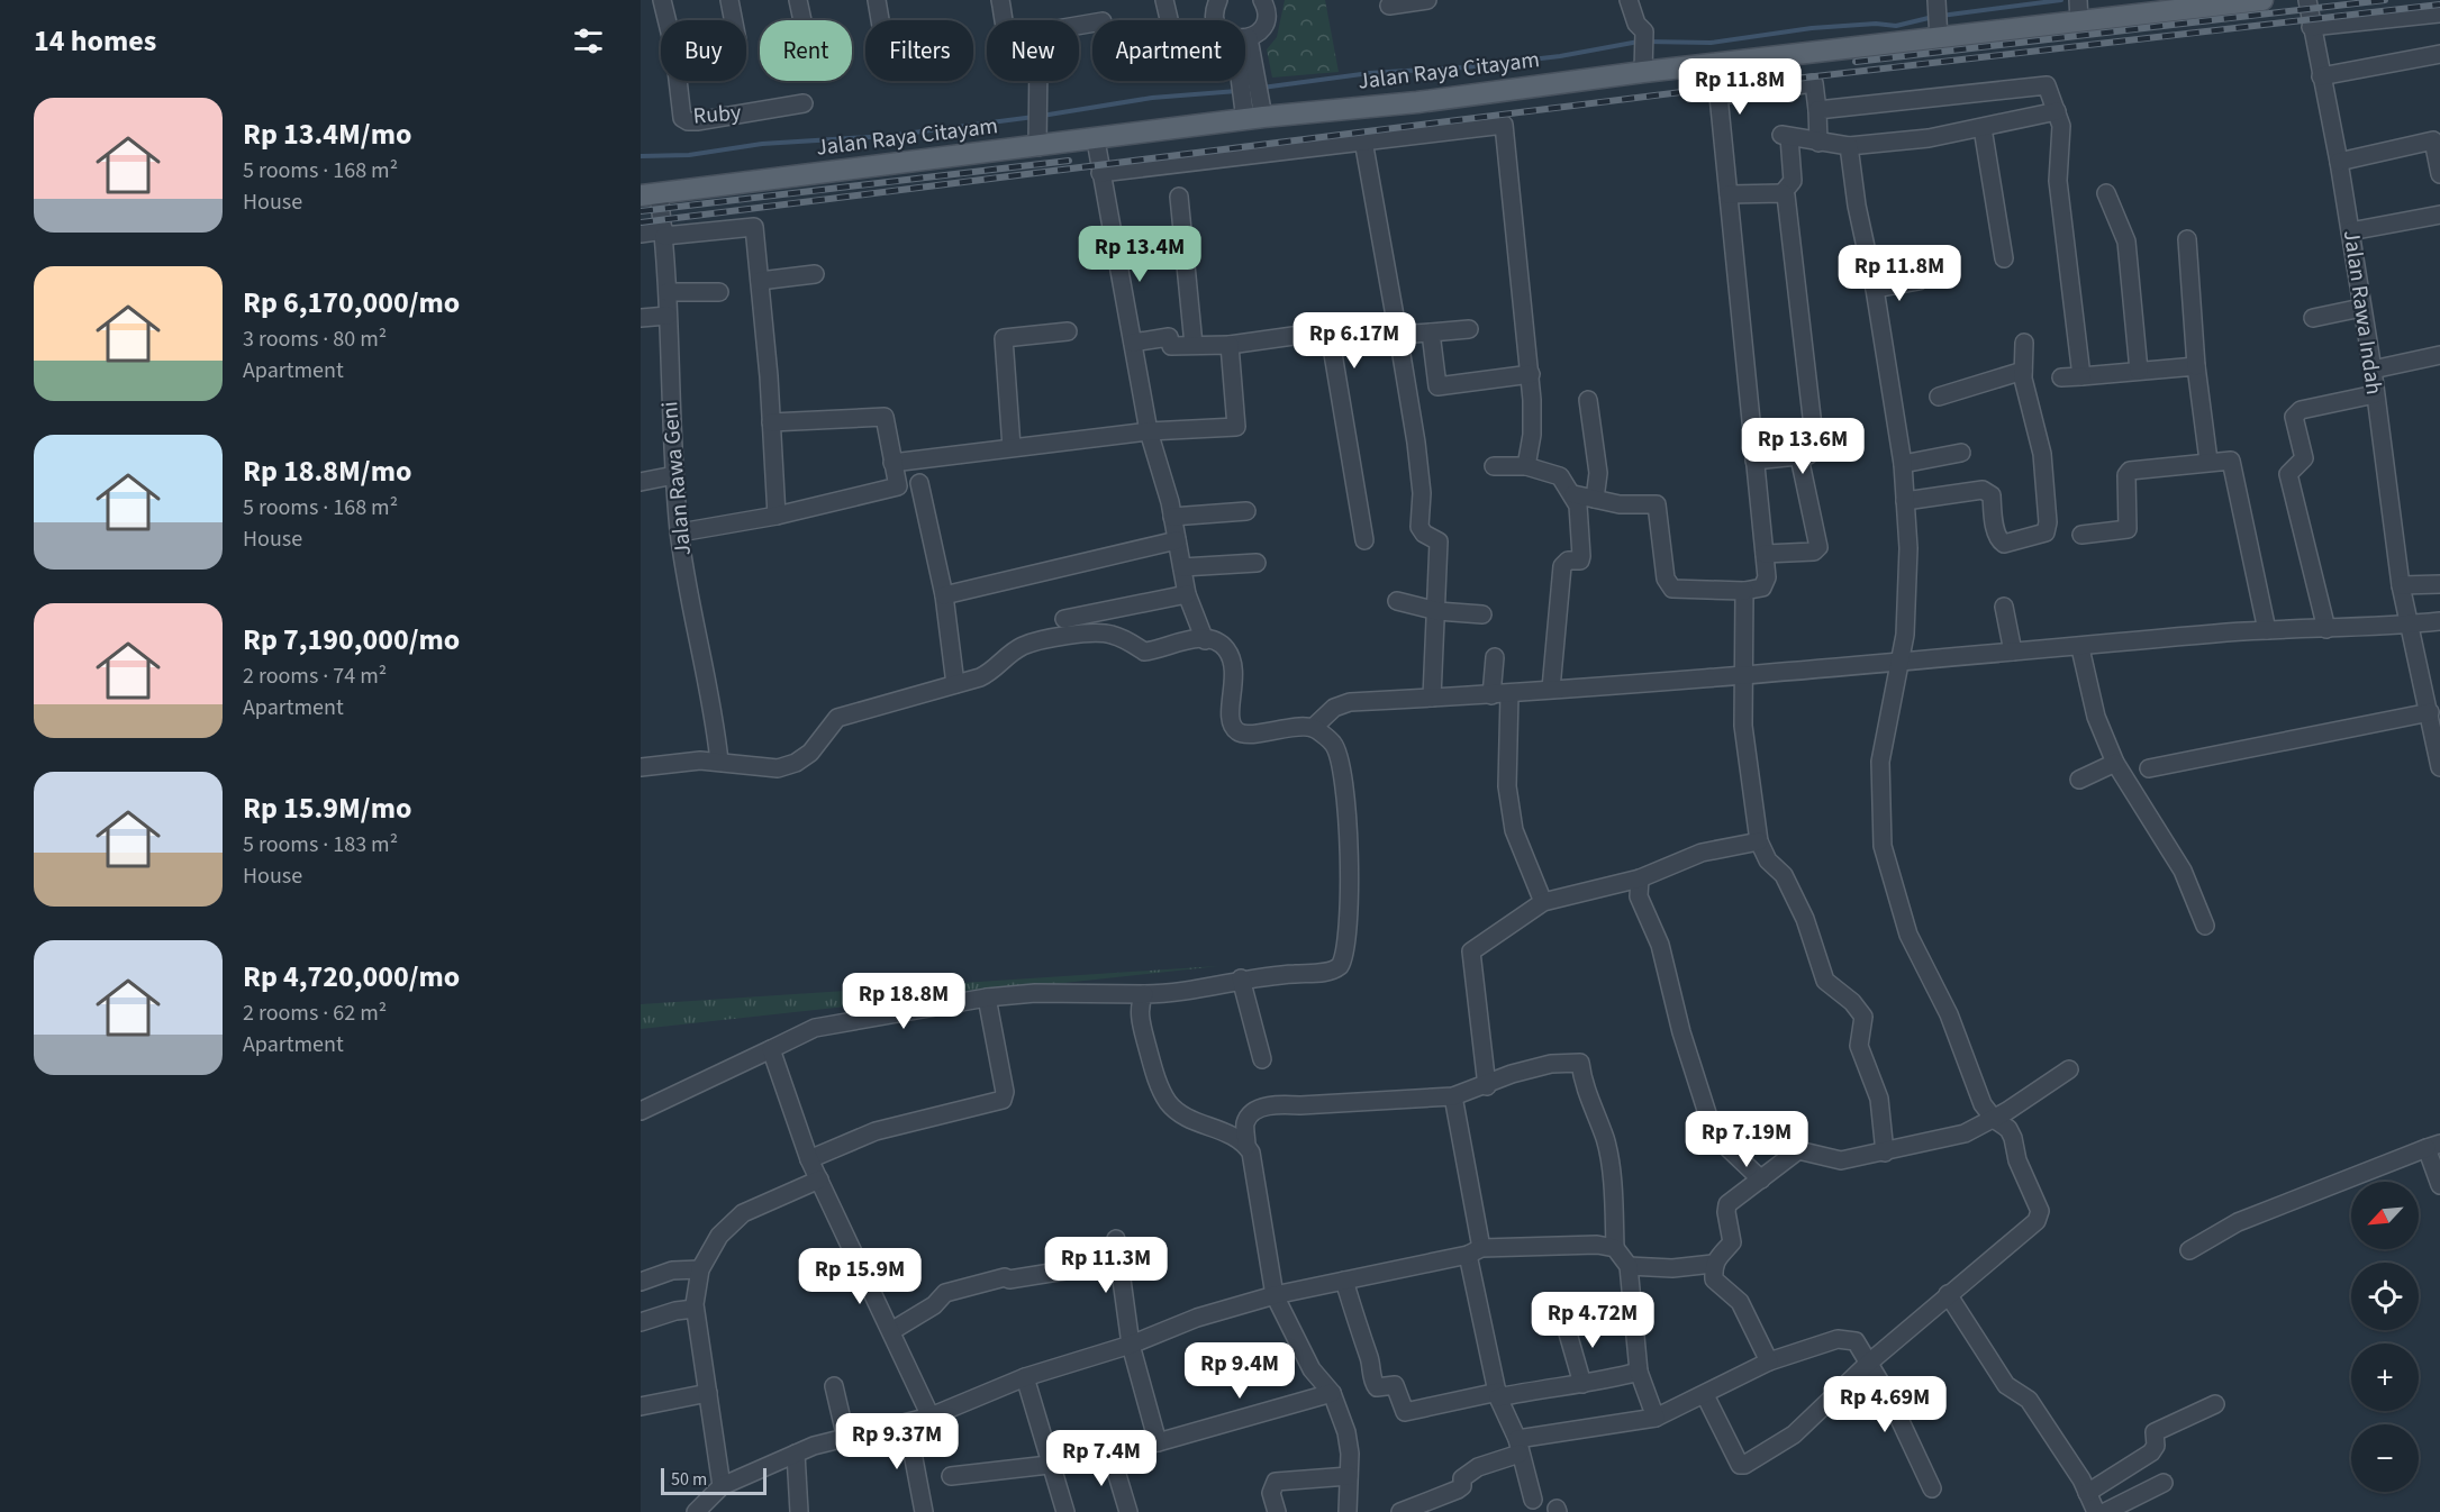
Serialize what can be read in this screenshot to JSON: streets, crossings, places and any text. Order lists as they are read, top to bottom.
{
  "streets": {
    "main road": ["Jalan Raya Citayam"],
    "street": ["Ruby", "Jalan Rawa Indah", "Jalan Rawa Geni"]
  },
  "crossings": [
    ["Jalan Raya Citayam", "Jalan Rawa Geni"]
  ],
  "scale_bar": "50 m",
  "north": "bottom left",
  "page": {
    "heading": "14 homes",
    "chip": [
      "Buy",
      "Rent",
      "Filters",
      "New",
      "Apartment"
    ],
    "price": [
      "Rp 11.8M",
      "Rp 13.4M",
      "Rp 11.8M",
      "Rp 6.17M",
      "Rp 13.6M",
      "Rp 18.8M",
      "Rp 7.19M",
      "Rp 11.3M",
      "Rp 15.9M",
      "Rp 4.72M",
      "Rp 9.4M",
      "Rp 4.69M",
      "Rp 9.37M",
      "Rp 7.4M"
    ],
    "list": [
      {
        "name": "Rp 13.4M/mo",
        "note": "5 rooms · 168 m² · House"
      },
      {
        "name": "Rp 6,170,000/mo",
        "note": "3 rooms · 80 m² · Apartment"
      },
      {
        "name": "Rp 18.8M/mo",
        "note": "5 rooms · 168 m² · House"
      },
      {
        "name": "Rp 7,190,000/mo",
        "note": "2 rooms · 74 m² · Apartment"
      },
      {
        "name": "Rp 15.9M/mo",
        "note": "5 rooms · 183 m² · House"
      },
      {
        "name": "Rp 4,720,000/mo",
        "note": "2 rooms · 62 m² · Apartment"
      }
    ],
    "map_buttons": ["+", "−"],
    "scale": "50 m"
  }
}
